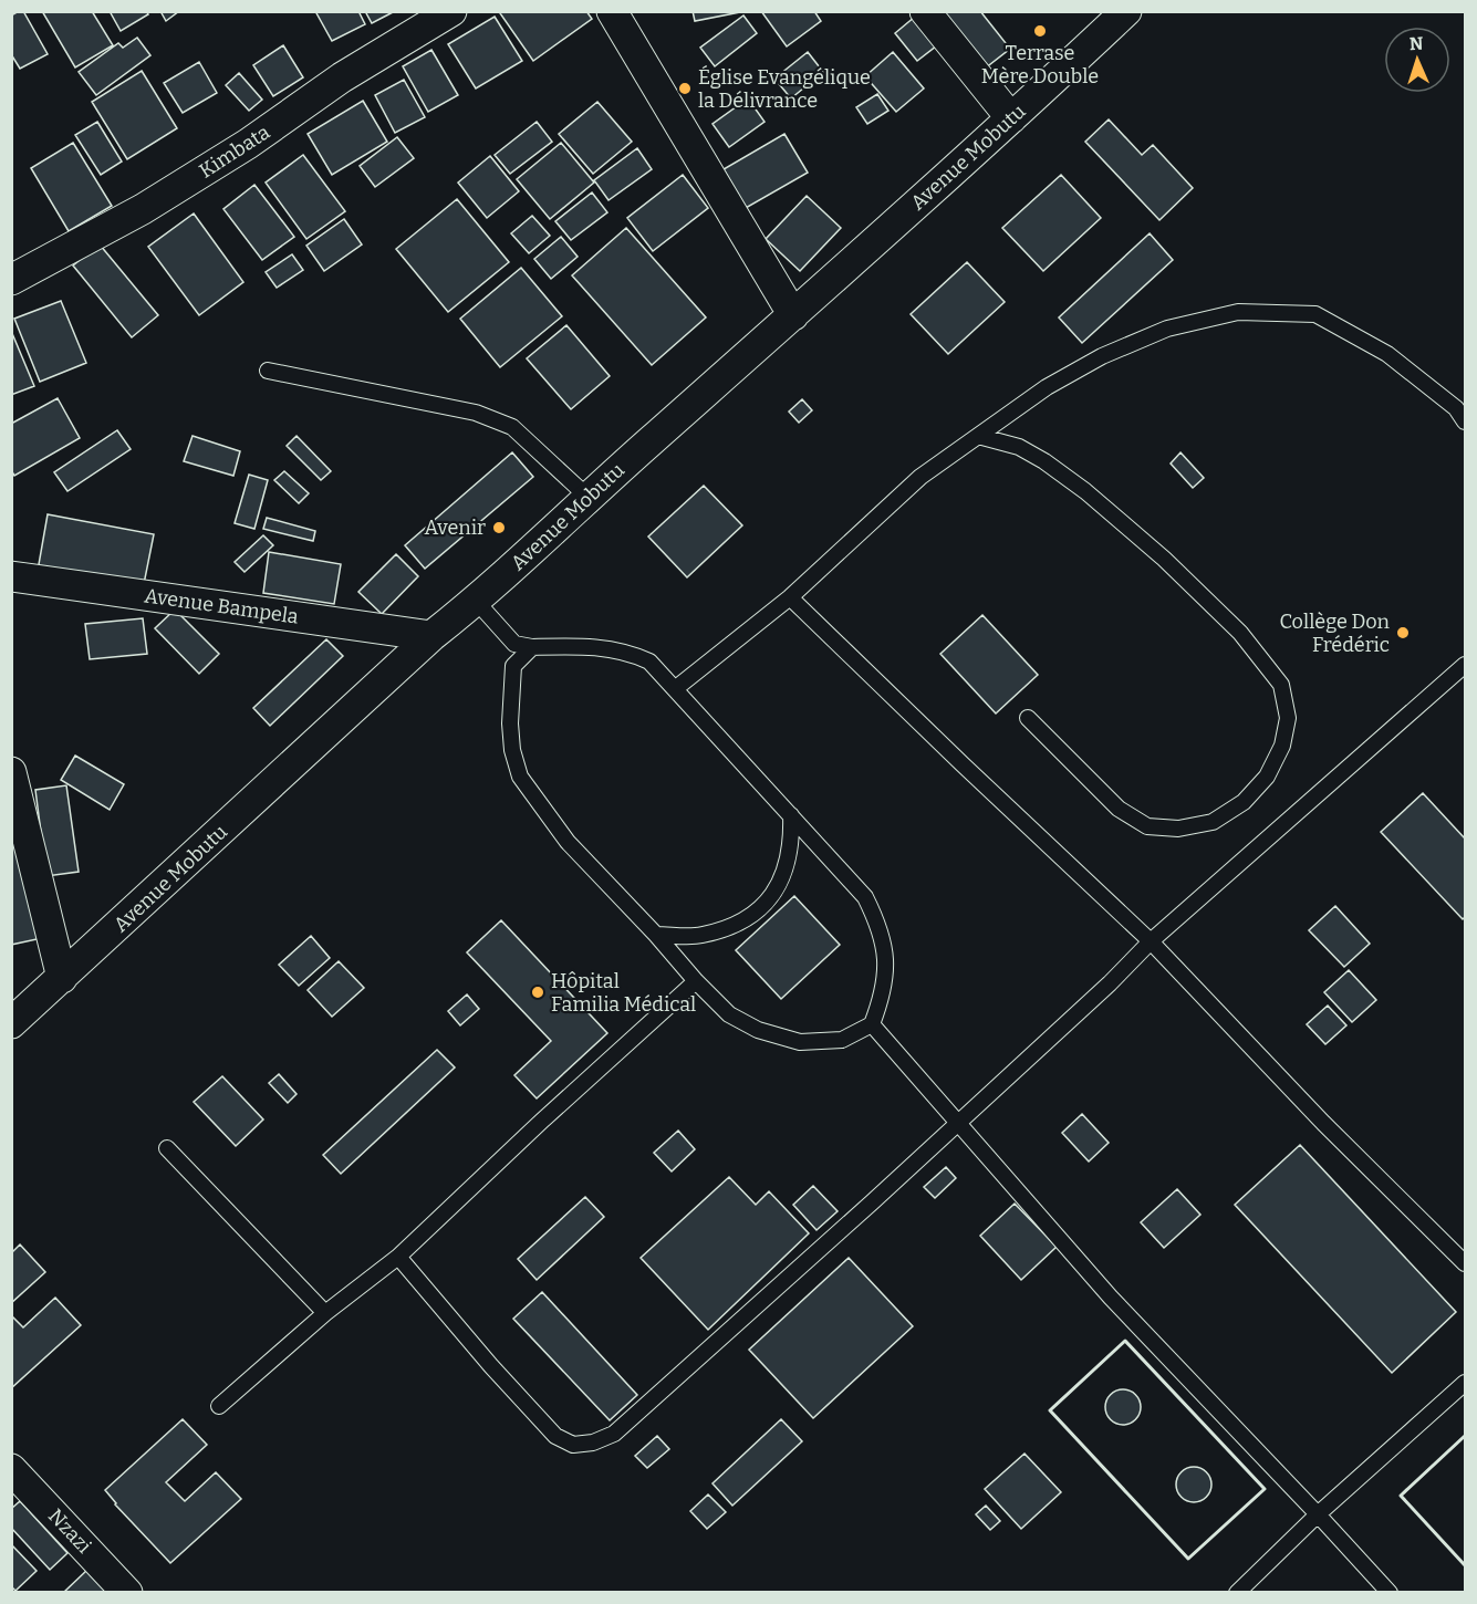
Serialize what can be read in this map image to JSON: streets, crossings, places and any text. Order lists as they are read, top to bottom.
{
  "streets": {
    "street": [
      "Kimbata",
      "Avenue Mobutu",
      "Avenue Bampela",
      "Nzazi"
    ]
  },
  "crossings": [
    ["Avenue Mobutu", "Avenue Bampela"]
  ],
  "places": [
    "Terrase Mère Double",
    "Église Evangélique la Délivrance",
    "Avenir",
    "Collège Don Frédéric",
    "Hôpital Familia Médical"
  ],
  "north": "top"
}
